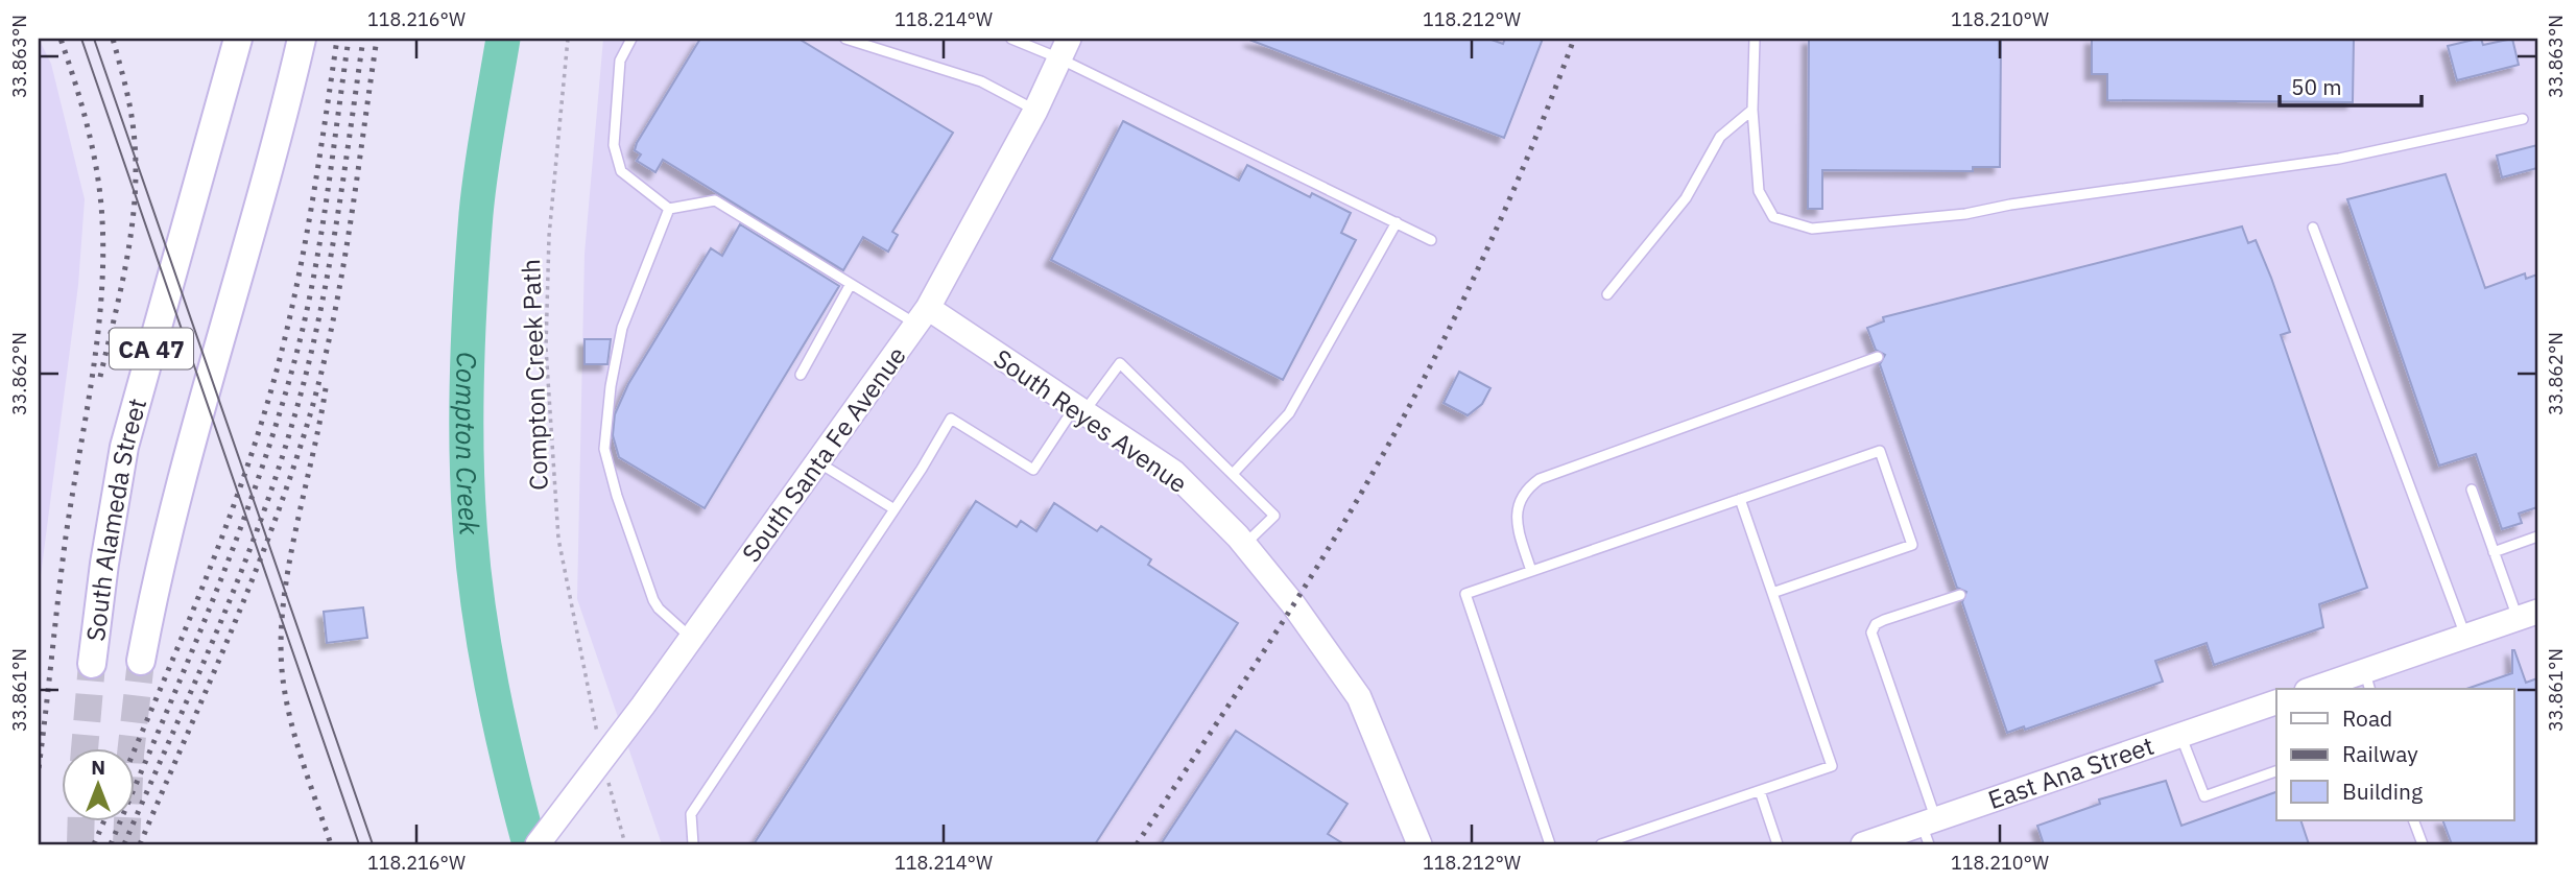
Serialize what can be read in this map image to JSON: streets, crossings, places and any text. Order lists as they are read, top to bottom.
{
  "streets": {
    "main road": ["CA 47", "South Alameda Street"],
    "street": ["South Reyes Avenue", "South Santa Fe Avenue", "East Ana Street"],
    "path": ["Compton Creek Path"]
  },
  "crossings": [
    ["South Reyes Avenue", "South Santa Fe Avenue"]
  ],
  "water": ["Compton Creek"],
  "legend": ["Road", "Railway", "Building"],
  "scale_bar": "50 m",
  "north": "top",
  "coordinates": [
    "118.216°W",
    "118.214°W",
    "118.212°W",
    "118.210°W",
    "33.863°N",
    "33.862°N",
    "33.861°N"
  ]
}
